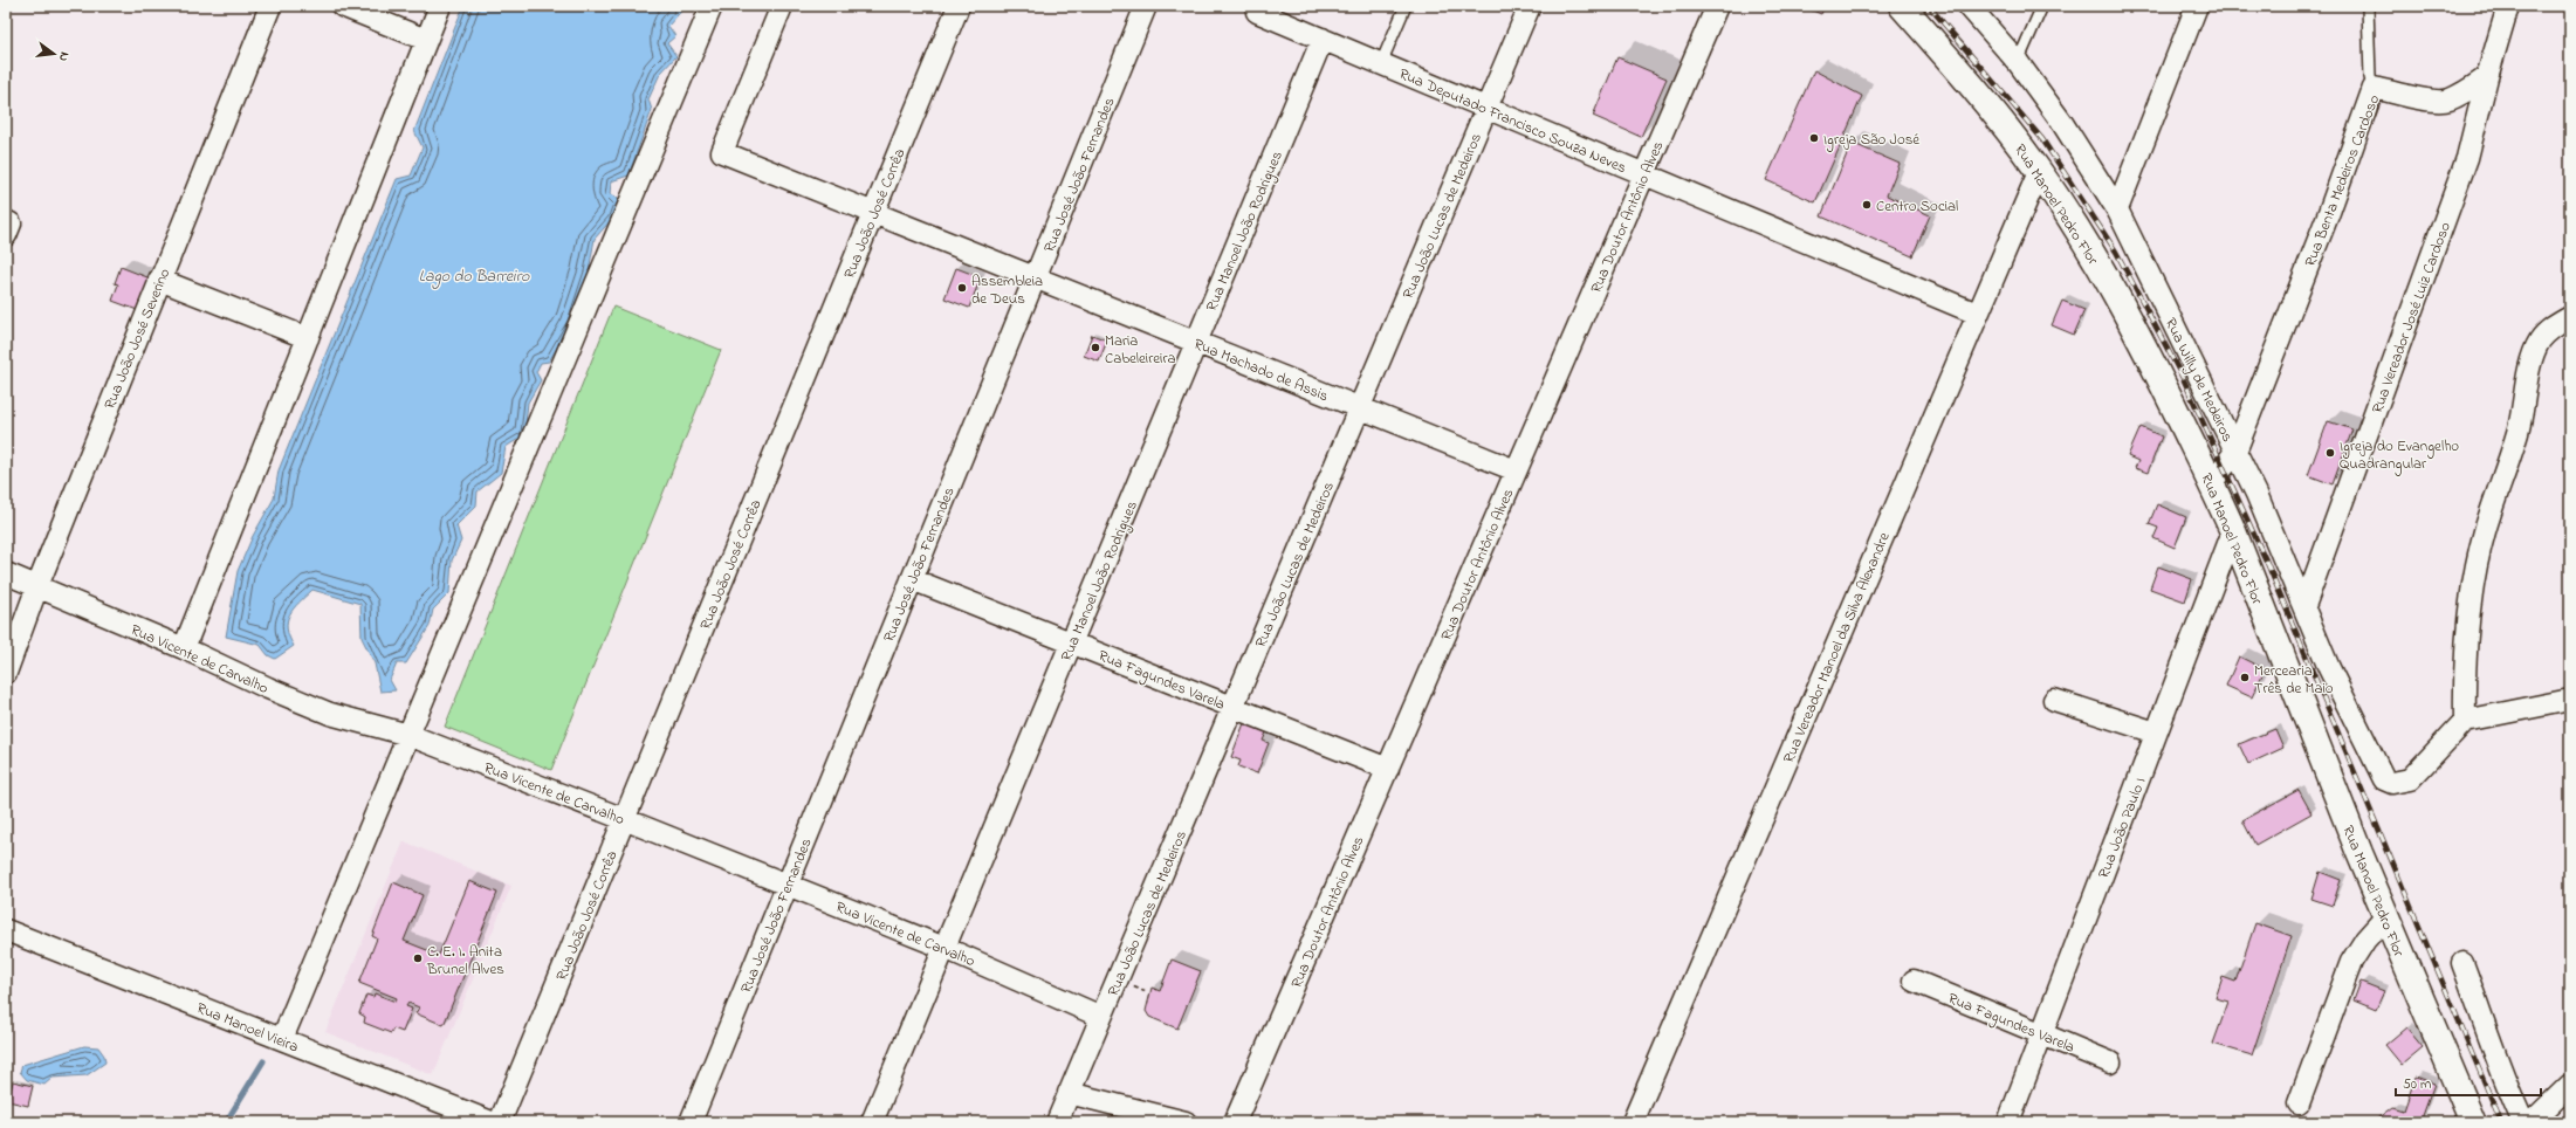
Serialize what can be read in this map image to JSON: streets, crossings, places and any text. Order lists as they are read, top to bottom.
{
  "streets": {
    "main road": ["Rua Manoel Pedro Flor"],
    "street": [
      "Rua Deputado Francisco Souza Neves",
      "Rua José João Fernandes",
      "Rua Benta Medeiros Cardoso",
      "Rua João José Corrêa",
      "Rua João Lucas de Medeiros",
      "Rua Doutor Antônio Alves",
      "Rua Manoel João Rodrigues",
      "Rua Vereador José Luiz Cardoso",
      "Rua João José Severino",
      "Rua Machado de Assis",
      "Rua Willy de Medeiros",
      "Rua Vereador Manoel da Silva Alexandre",
      "Rua Vicente de Carvalho",
      "Rua Fagundes Varela",
      "Rua João Paulo I",
      "Rua Manoel Vieira"
    ]
  },
  "crossings": [
    ["Rua Deputado Francisco Souza Neves", "Rua João Lucas de Medeiros"],
    ["Rua Deputado Francisco Souza Neves", "Rua Doutor Antônio Alves"],
    ["Rua Deputado Francisco Souza Neves", "Rua Manoel João Rodrigues"],
    ["Rua Deputado Francisco Souza Neves", "Rua Vereador Manoel da Silva Alexandre"],
    ["Rua José João Fernandes", "Rua Machado de Assis"],
    ["Rua José João Fernandes", "Rua Vicente de Carvalho"],
    ["Rua José João Fernandes", "Rua Fagundes Varela"],
    ["Rua Benta Medeiros Cardoso", "Rua Manoel Pedro Flor"],
    ["Rua Benta Medeiros Cardoso", "Rua Vereador José Luiz Cardoso"],
    ["Rua Benta Medeiros Cardoso", "Rua Willy de Medeiros"],
    ["Rua Manoel Pedro Flor", "Rua Vereador Manoel da Silva Alexandre"],
    ["Rua Manoel Pedro Flor", "Rua João Paulo I"],
    ["Rua João José Corrêa", "Rua Machado de Assis"],
    ["Rua João José Corrêa", "Rua Vicente de Carvalho"],
    ["Rua João Lucas de Medeiros", "Rua Machado de Assis"],
    ["Rua João Lucas de Medeiros", "Rua Vicente de Carvalho"],
    ["Rua João Lucas de Medeiros", "Rua Fagundes Varela"],
    ["Rua Doutor Antônio Alves", "Rua Machado de Assis"],
    ["Rua Doutor Antônio Alves", "Rua Fagundes Varela"],
    ["Rua Manoel João Rodrigues", "Rua Machado de Assis"],
    ["Rua Manoel João Rodrigues", "Rua Vicente de Carvalho"],
    ["Rua Manoel João Rodrigues", "Rua Fagundes Varela"],
    ["Rua Vereador José Luiz Cardoso", "Rua Willy de Medeiros"],
    ["Rua João José Severino", "Rua Vicente de Carvalho"],
    ["Rua Fagundes Varela", "Rua João Paulo I"]
  ],
  "water": ["Lago do Barreiro"],
  "places": [
    "Igreja São José",
    "Centro Social",
    "Assembleia de Deus",
    "Maria Cabeleireira",
    "Igreja do Evangelho Quadrangular",
    "Mercearia Três de Maio",
    "C. E. I. Anita Brunel Alves"
  ],
  "scale_bar": "50 m",
  "north": "right"
}
